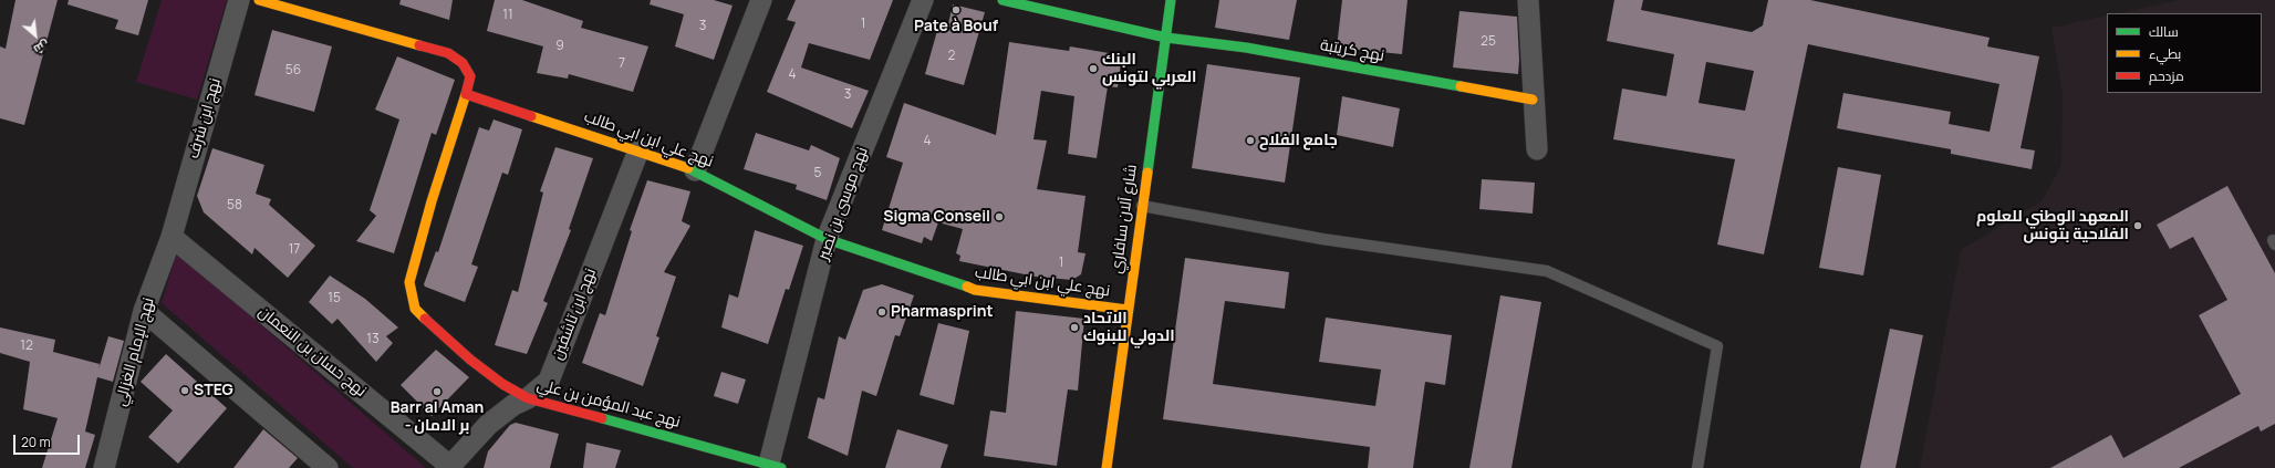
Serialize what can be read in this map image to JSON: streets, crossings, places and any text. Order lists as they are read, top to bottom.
{
  "streets": {
    "street": [
      "نهج كريتبة",
      "نهج ابن شرف",
      "نهج علي ابن ابي طالب",
      "نهج موسى بن نصير",
      "شارع آلان سافاري",
      "نهج ابن تاشفين",
      "نهج الإمام الغزالي",
      "نهج حسان بن النعمان",
      "نهج عبد المؤمن بن علي"
    ]
  },
  "crossings": [
    ["نهج كريتبة", "شارع آلان سافاري"],
    ["نهج ابن شرف", "نهج الإمام الغزالي"],
    ["نهج ابن شرف", "نهج حسان بن النعمان"],
    ["نهج علي ابن ابي طالب", "نهج موسى بن نصير"],
    ["نهج علي ابن ابي طالب", "شارع آلان سافاري"],
    ["نهج علي ابن ابي طالب", "نهج ابن تاشفين"],
    ["نهج علي ابن ابي طالب", "نهج عبد المؤمن بن علي"],
    ["نهج موسى بن نصير", "نهج عبد المؤمن بن علي"],
    ["نهج ابن تاشفين", "نهج حسان بن النعمان"],
    ["نهج ابن تاشفين", "نهج عبد المؤمن بن علي"],
    ["نهج الإمام الغزالي", "نهج حسان بن النعمان"]
  ],
  "places": [
    "Pate à Bouf",
    "البنك العربي لتونس",
    "جامع الفلاح",
    "Sigma Conseil",
    "المعهد الوطني للعلوم الفلاحية بتونس",
    "Pharmasprint",
    "الاتحاد الدولي للبنوك",
    "STEG",
    "Barr al Aman - بر الامان"
  ],
  "house_numbers": [
    "11",
    "1",
    "3",
    "25",
    "9",
    "2",
    "7",
    "56",
    "4",
    "3",
    "4",
    "5",
    "58",
    "17",
    "1",
    "15",
    "13",
    "12"
  ],
  "legend": ["سالك", "بطيء", "مزدحم"],
  "scale_bar": "20 m",
  "north": "bottom right"
}
